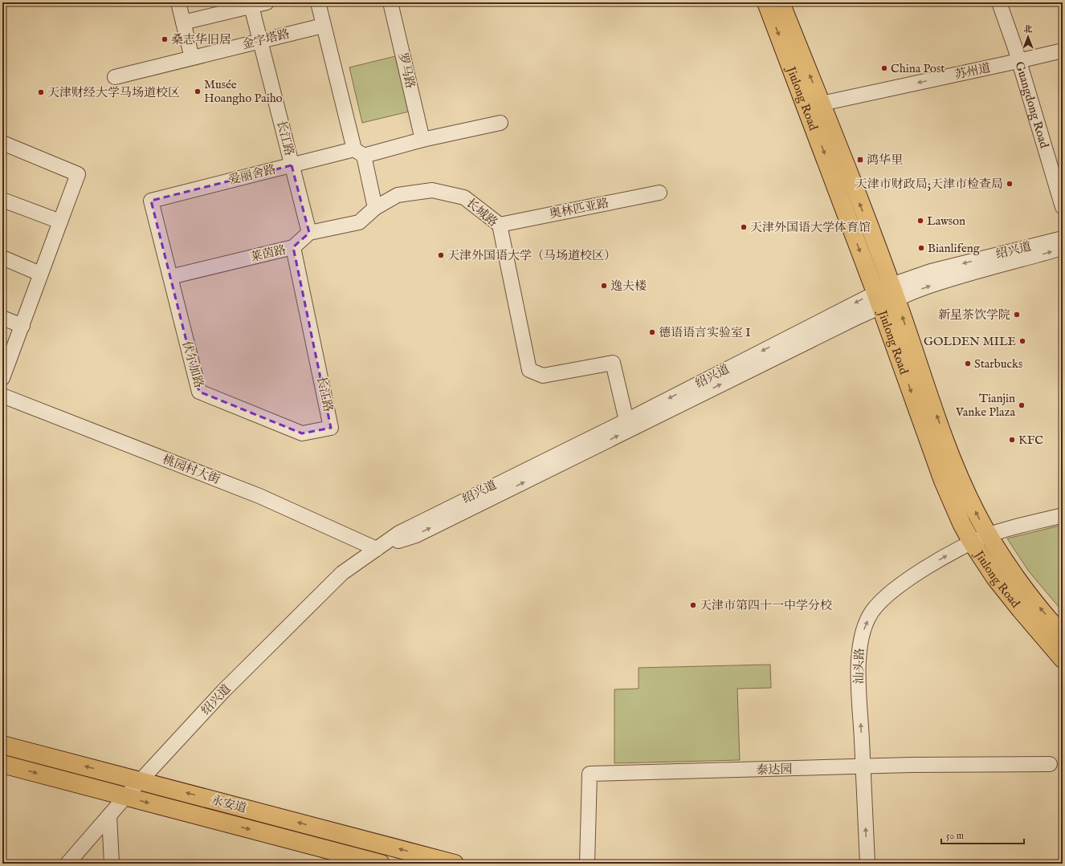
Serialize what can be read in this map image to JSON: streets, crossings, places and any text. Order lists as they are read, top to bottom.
{
  "streets": {
    "main road": ["Jiulong Road", "永安道"],
    "street": [
      "金字塔路",
      "罗马路",
      "苏州道",
      "Guangdong Road",
      "长江路",
      "爱丽舍路",
      "奥林匹亚路",
      "长城路",
      "绍兴道",
      "莱茵路",
      "伏尔加路",
      "桃园村大街",
      "汕头路",
      "泰达园"
    ]
  },
  "crossings": [
    ["金字塔路", "长江路"],
    ["罗马路", "爱丽舍路"],
    ["苏州道", "Jiulong Road"],
    ["苏州道", "Guangdong Road"],
    ["Jiulong Road", "绍兴道"],
    ["Jiulong Road", "汕头路"],
    ["长江路", "爱丽舍路"],
    ["长江路", "莱茵路"],
    ["长江路", "伏尔加路"],
    ["爱丽舍路", "伏尔加路"],
    ["奥林匹亚路", "长城路"],
    ["长城路", "绍兴道"],
    ["绍兴道", "桃园村大街"],
    ["绍兴道", "永安道"],
    ["莱茵路", "伏尔加路"],
    ["汕头路", "泰达园"]
  ],
  "one_way": ["苏州道", "汕头路"],
  "places": {
    "other": [
      "桑志华旧居",
      "China Post",
      "Musée Hoangho Paiho",
      "天津财经大学马场道校区",
      "天津市财政局;天津市检查局",
      "Lawson",
      "天津外国语大学体育馆",
      "Bianlifeng",
      "天津外国语大学（马场道校区）",
      "逸夫楼",
      "新星茶饮学院",
      "德语语言实验室 I",
      "GOLDEN MILE",
      "Starbucks",
      "Tianjin Vanke Plaza",
      "KFC",
      "天津市第四十一中学分校"
    ],
    "transit": ["鸿华里"]
  },
  "scale_bar": "50 m",
  "north": "top"
}
